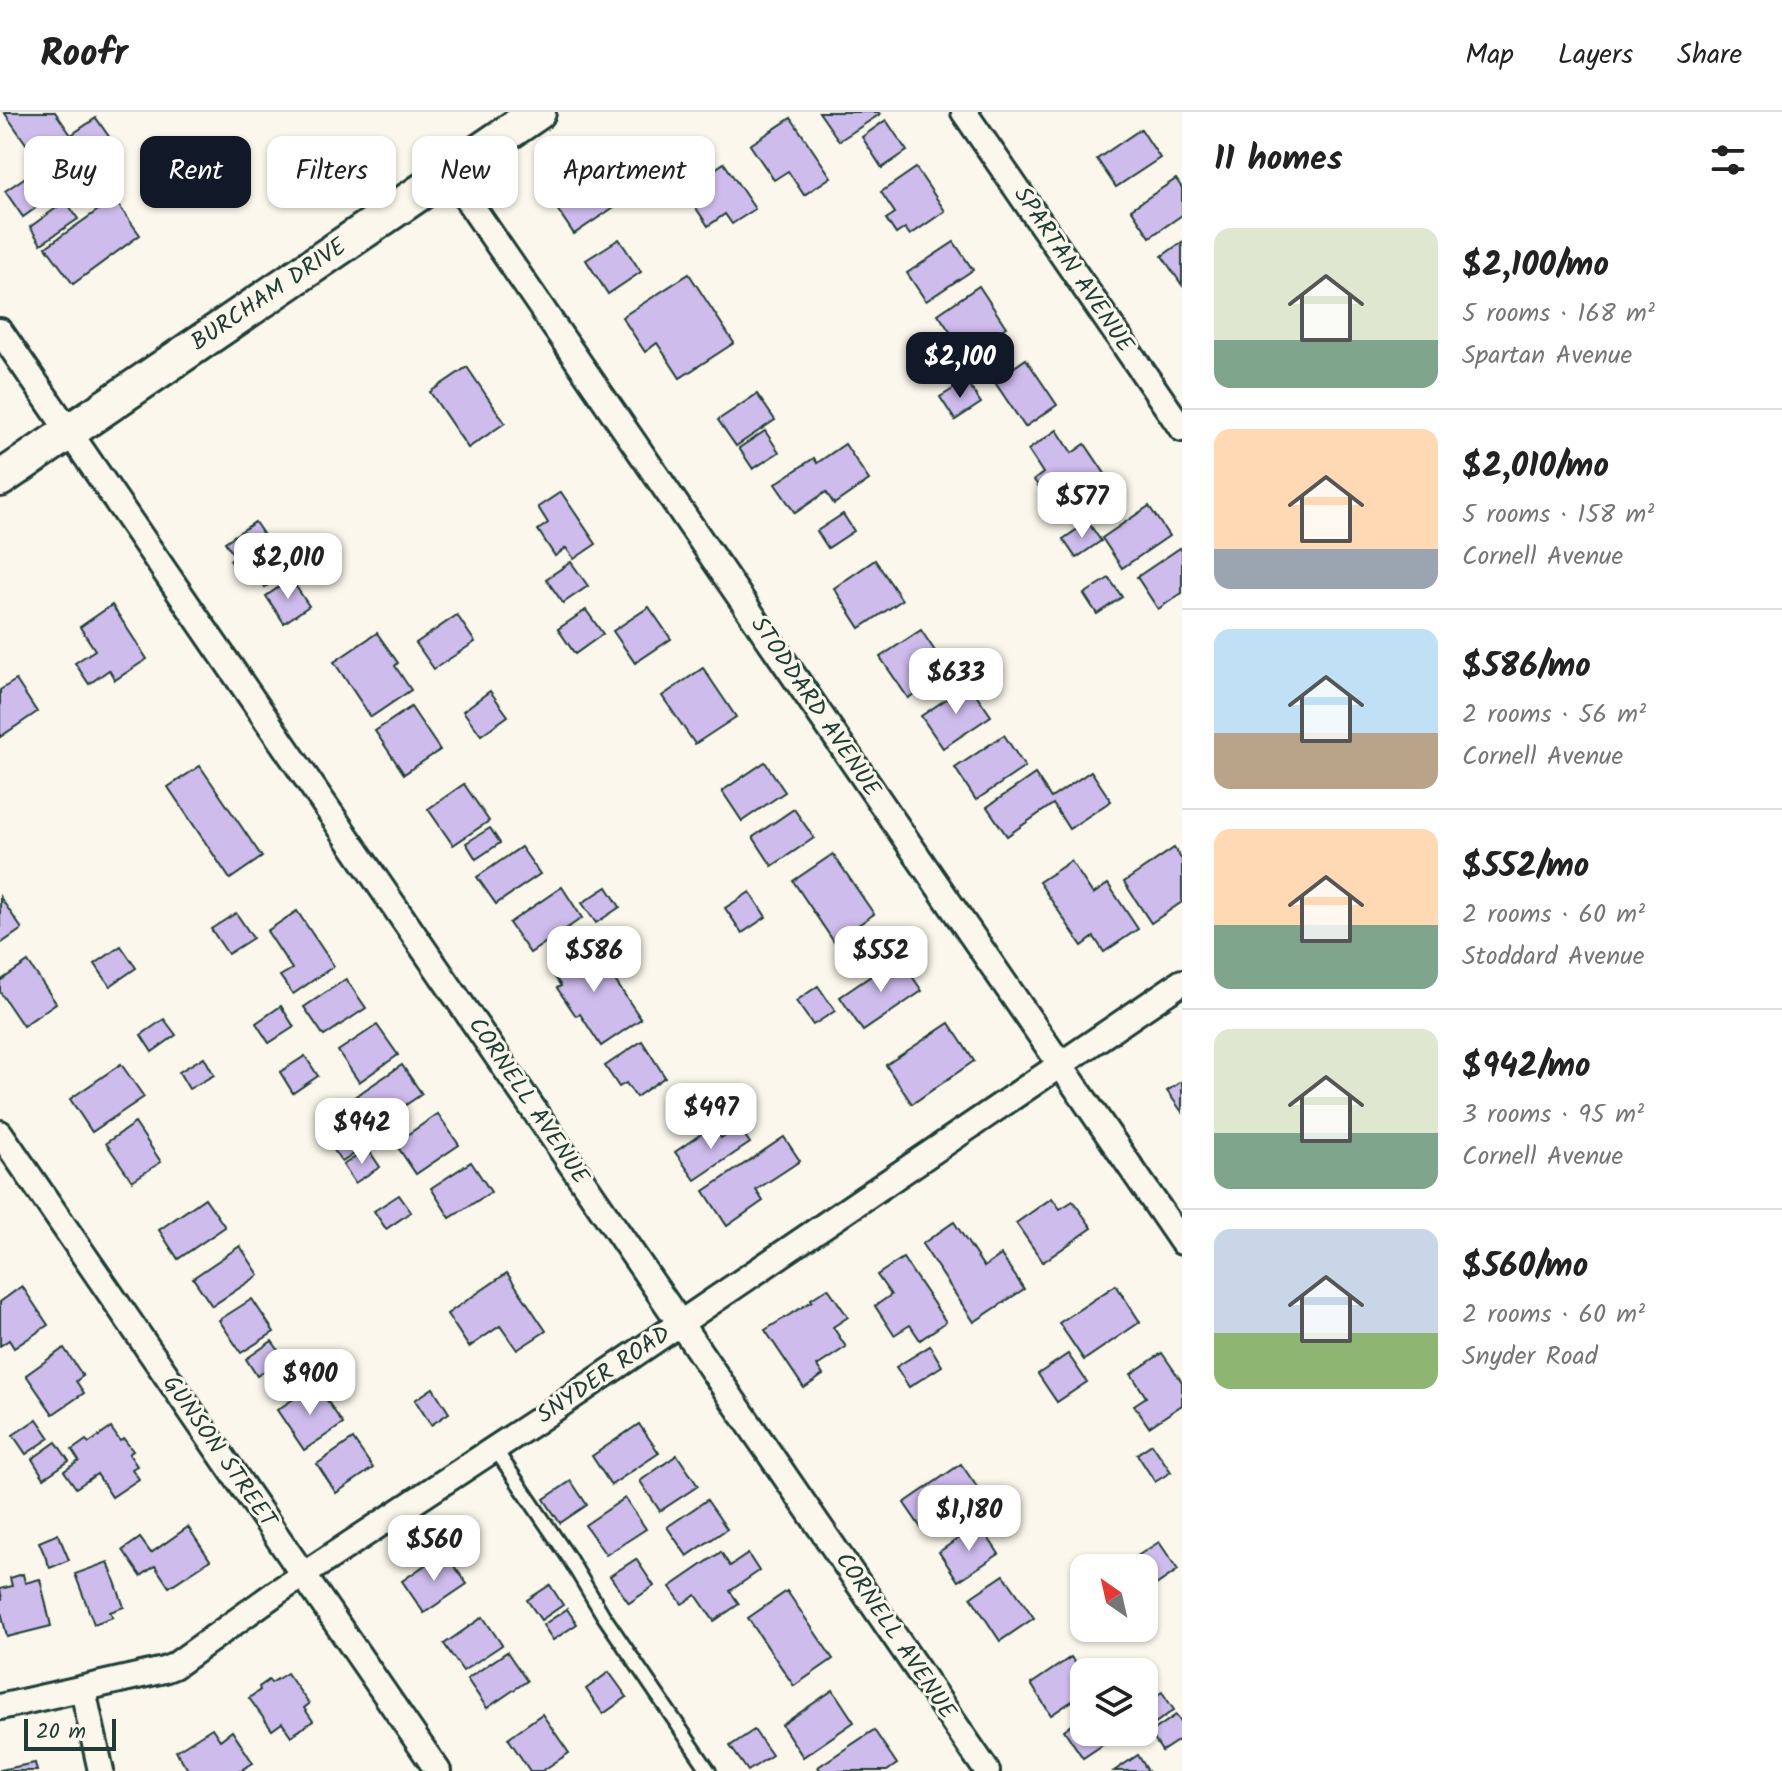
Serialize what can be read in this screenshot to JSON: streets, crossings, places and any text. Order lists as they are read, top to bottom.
{
  "streets": {
    "street": [
      "SPARTAN AVENUE",
      "BURCHAM DRIVE",
      "STODDARD AVENUE",
      "CORNELL AVENUE",
      "SNYDER ROAD",
      "GUNSON STREET"
    ]
  },
  "crossings": [
    ["BURCHAM DRIVE", "CORNELL AVENUE"],
    ["STODDARD AVENUE", "SNYDER ROAD"],
    ["CORNELL AVENUE", "SNYDER ROAD"],
    ["SNYDER ROAD", "GUNSON STREET"]
  ],
  "scale_bar": "20 m",
  "north": "top left",
  "page": {
    "header": "Roofr",
    "nav": ["Map", "Layers", "Share"],
    "heading": "11 homes",
    "chip": [
      "Buy",
      "Rent",
      "Filters",
      "New",
      "Apartment"
    ],
    "list": [
      {
        "name": "$2,100/mo",
        "note": "5 rooms · 168 m² · Spartan Avenue"
      },
      {
        "name": "$2,010/mo",
        "note": "5 rooms · 158 m² · Cornell Avenue"
      },
      {
        "name": "$586/mo",
        "note": "2 rooms · 56 m² · Cornell Avenue"
      },
      {
        "name": "$552/mo",
        "note": "2 rooms · 60 m² · Stoddard Avenue"
      },
      {
        "name": "$942/mo",
        "note": "3 rooms · 95 m² · Cornell Avenue"
      },
      {
        "name": "$560/mo",
        "note": "2 rooms · 60 m² · Snyder Road"
      }
    ],
    "price": [
      "$2,100",
      "$577",
      "$2,010",
      "$633",
      "$586",
      "$552",
      "$497",
      "$942",
      "$900",
      "$1,180",
      "$560"
    ],
    "scale": "20 m"
  }
}
